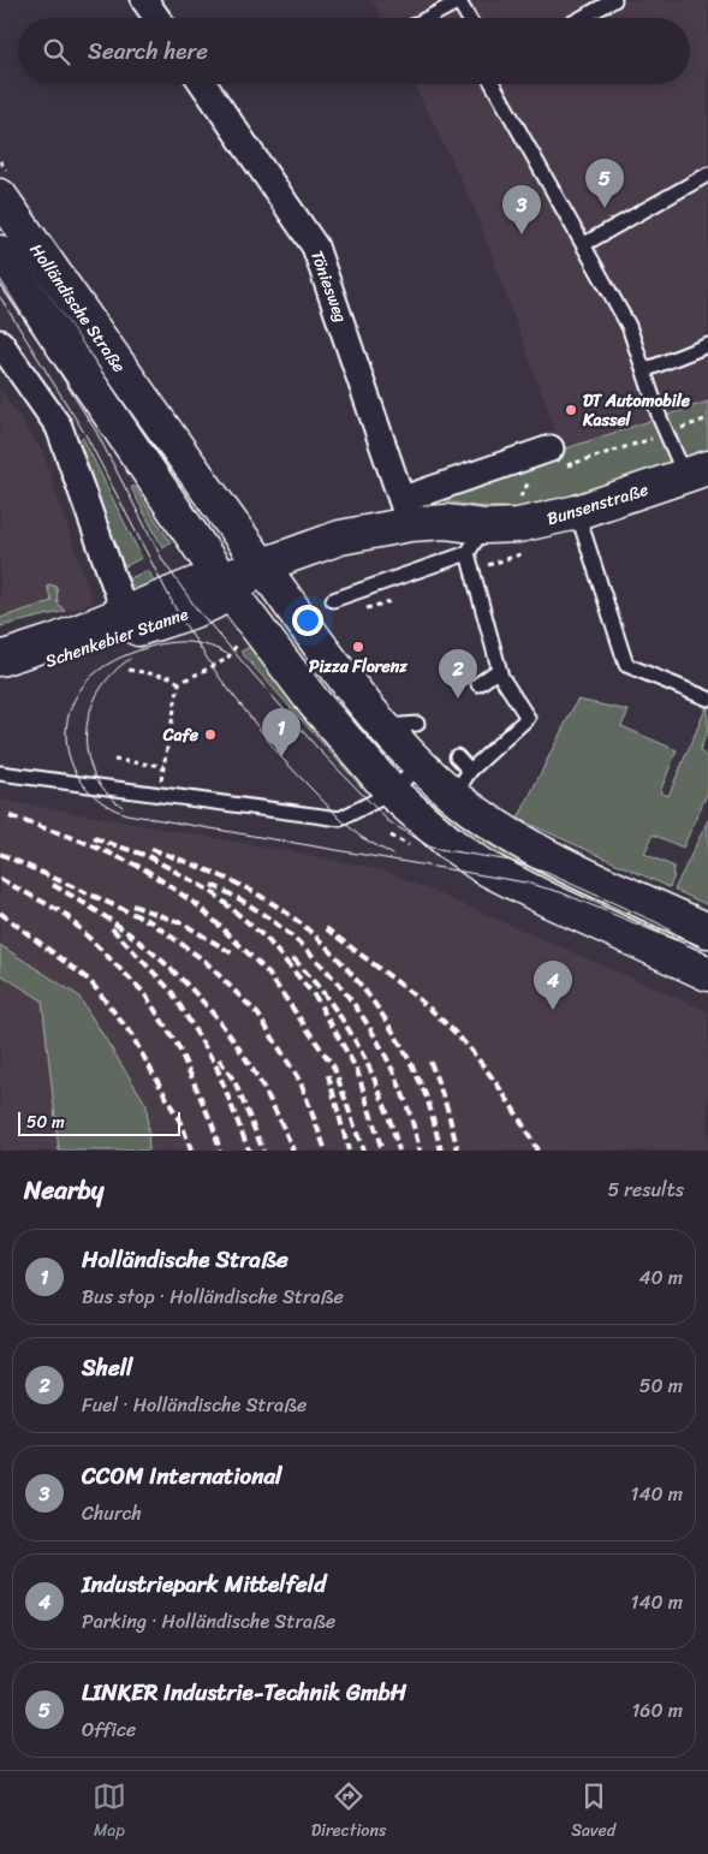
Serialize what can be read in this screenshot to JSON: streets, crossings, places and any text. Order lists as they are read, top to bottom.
{
  "streets": {
    "main road": ["Holländische Straße", "Bunsenstraße", "Schenkebier Stanne"],
    "street": ["Töniesweg"]
  },
  "crossings": [
    ["Töniesweg", "Bunsenstraße"],
    ["Holländische Straße", "Bunsenstraße"],
    ["Holländische Straße", "Schenkebier Stanne"]
  ],
  "places": ["DT Automobile Kassel", "Pizza Florenz", "Cafe"],
  "scale_bar": "50 m",
  "page": {
    "search": "Search here",
    "pins": [
      "5",
      "3",
      "2",
      "1",
      "4"
    ],
    "scale": "50 m",
    "heading": ["Nearby", "5 results"],
    "list": [
      {
        "mark": "1",
        "name": "Holländische Straße",
        "note": "Bus stop · Holländische Straße",
        "value": "40 m"
      },
      {
        "mark": "2",
        "name": "Shell",
        "note": "Fuel · Holländische Straße",
        "value": "50 m"
      },
      {
        "mark": "3",
        "name": "CCOM International",
        "note": "Church",
        "value": "140 m"
      },
      {
        "mark": "4",
        "name": "Industriepark Mittelfeld",
        "note": "Parking · Holländische Straße",
        "value": "140 m"
      },
      {
        "mark": "5",
        "name": "LINKER Industrie-Technik GmbH",
        "note": "Office",
        "value": "160 m"
      }
    ],
    "nav": ["Map", "Directions", "Saved"]
  }
}
